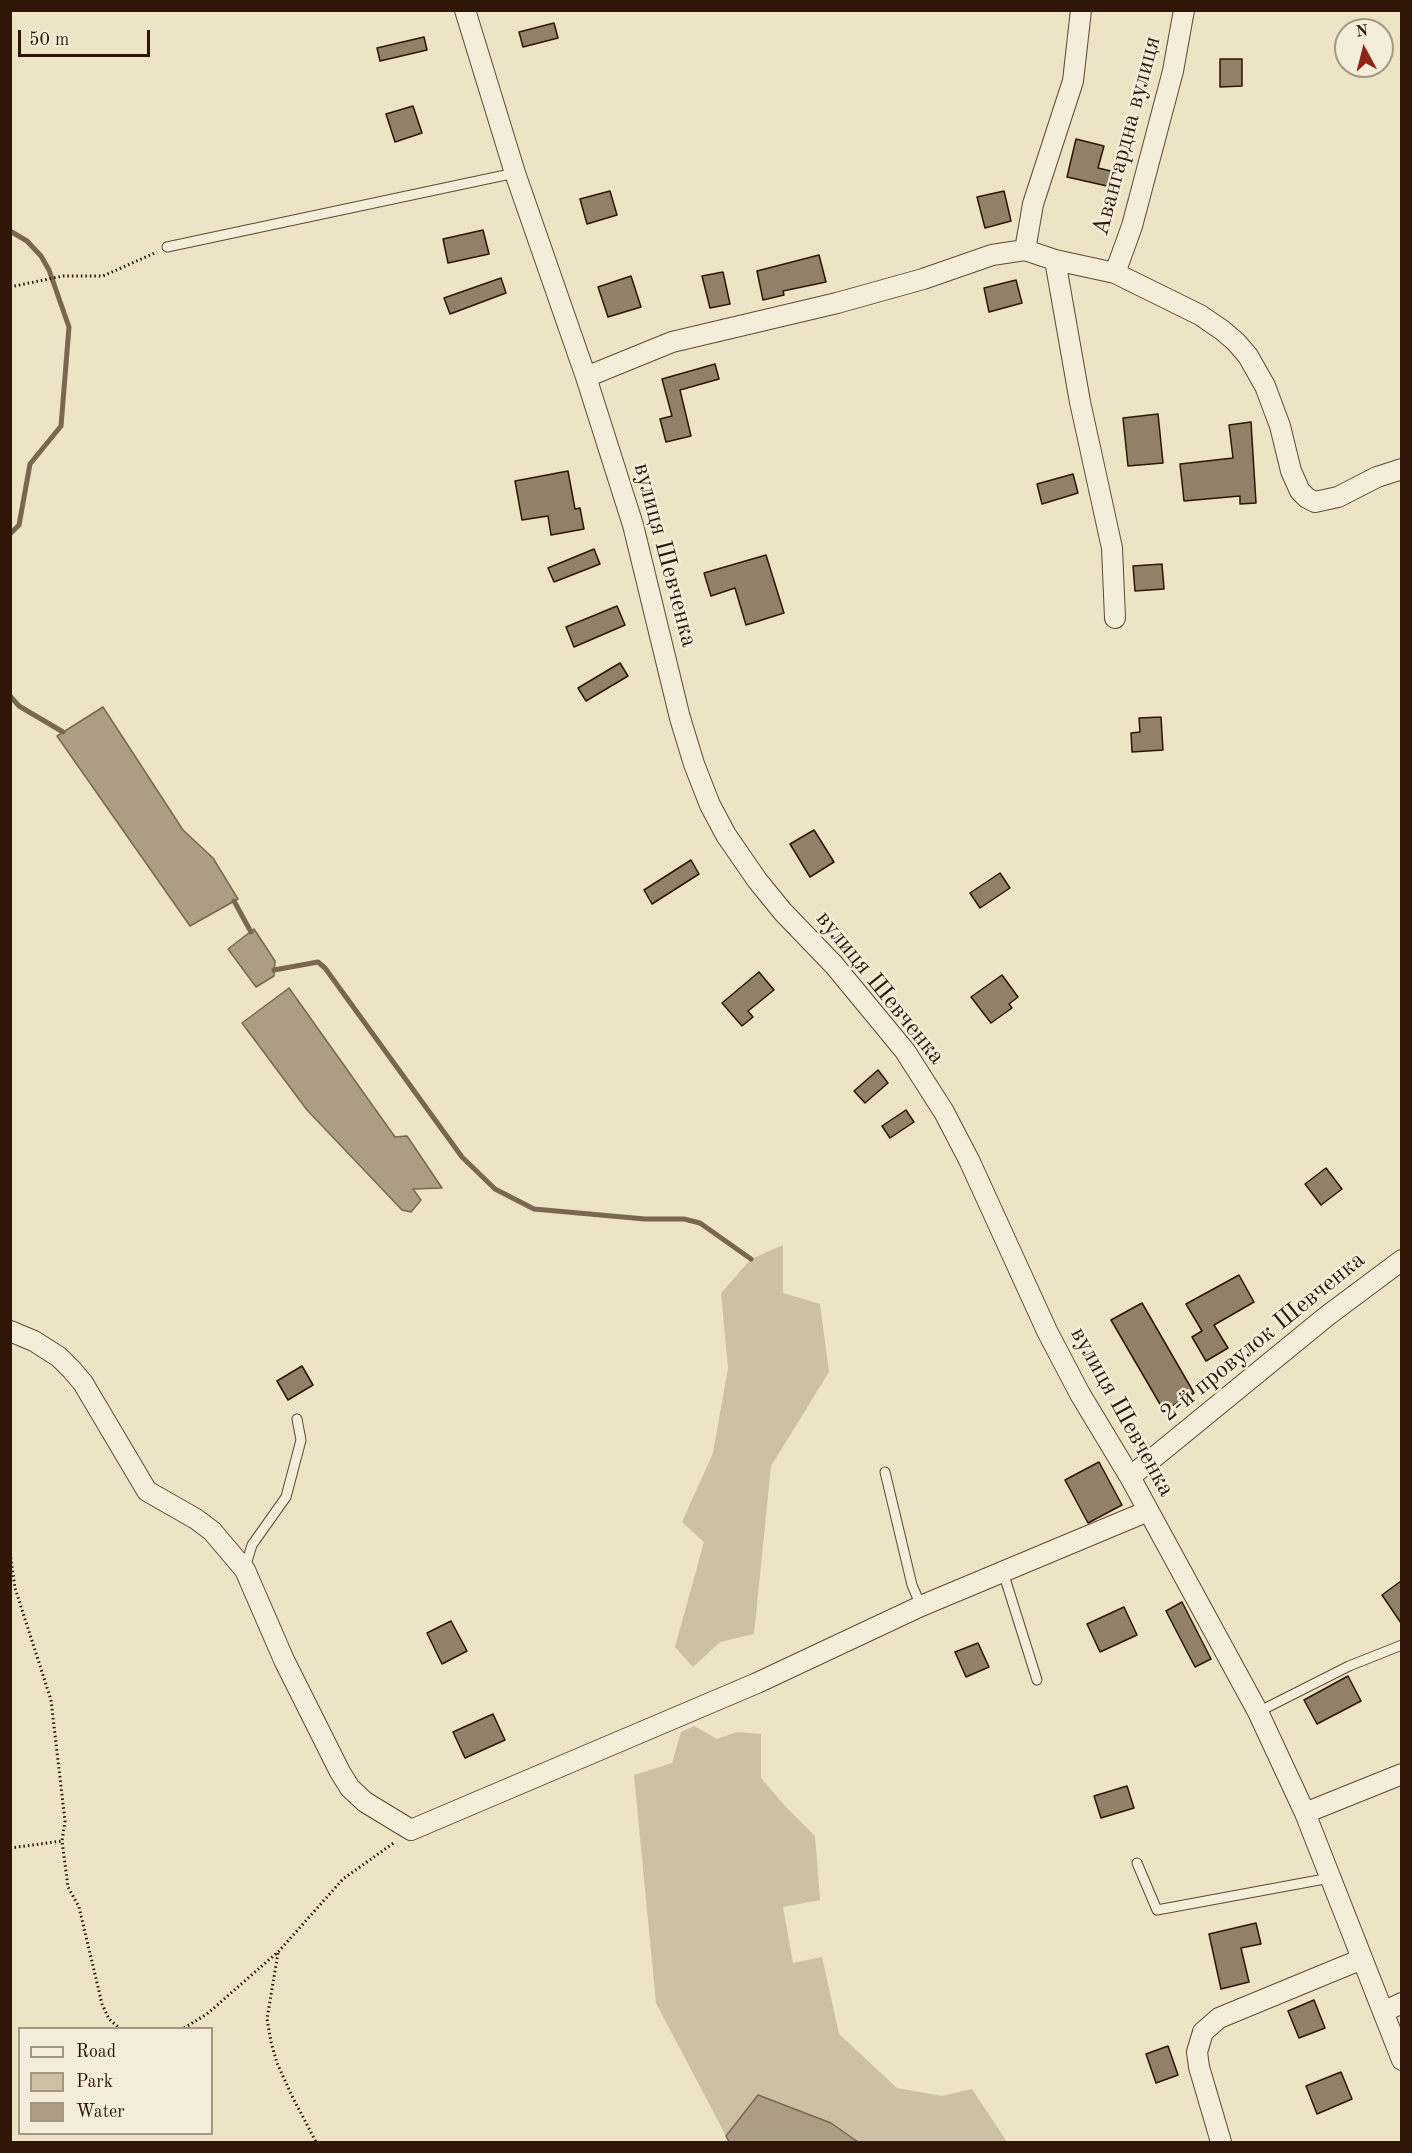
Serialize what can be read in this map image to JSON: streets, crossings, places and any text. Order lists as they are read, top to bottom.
{
  "streets": {
    "street": ["Авангардна вулиця", "вулиця Шевченка", "2-й провулок Шевченка"]
  },
  "crossings": [
    ["вулиця Шевченка", "2-й провулок Шевченка"]
  ],
  "legend": ["Road", "Park", "Water"],
  "scale_bar": "50 m",
  "north": "top"
}
